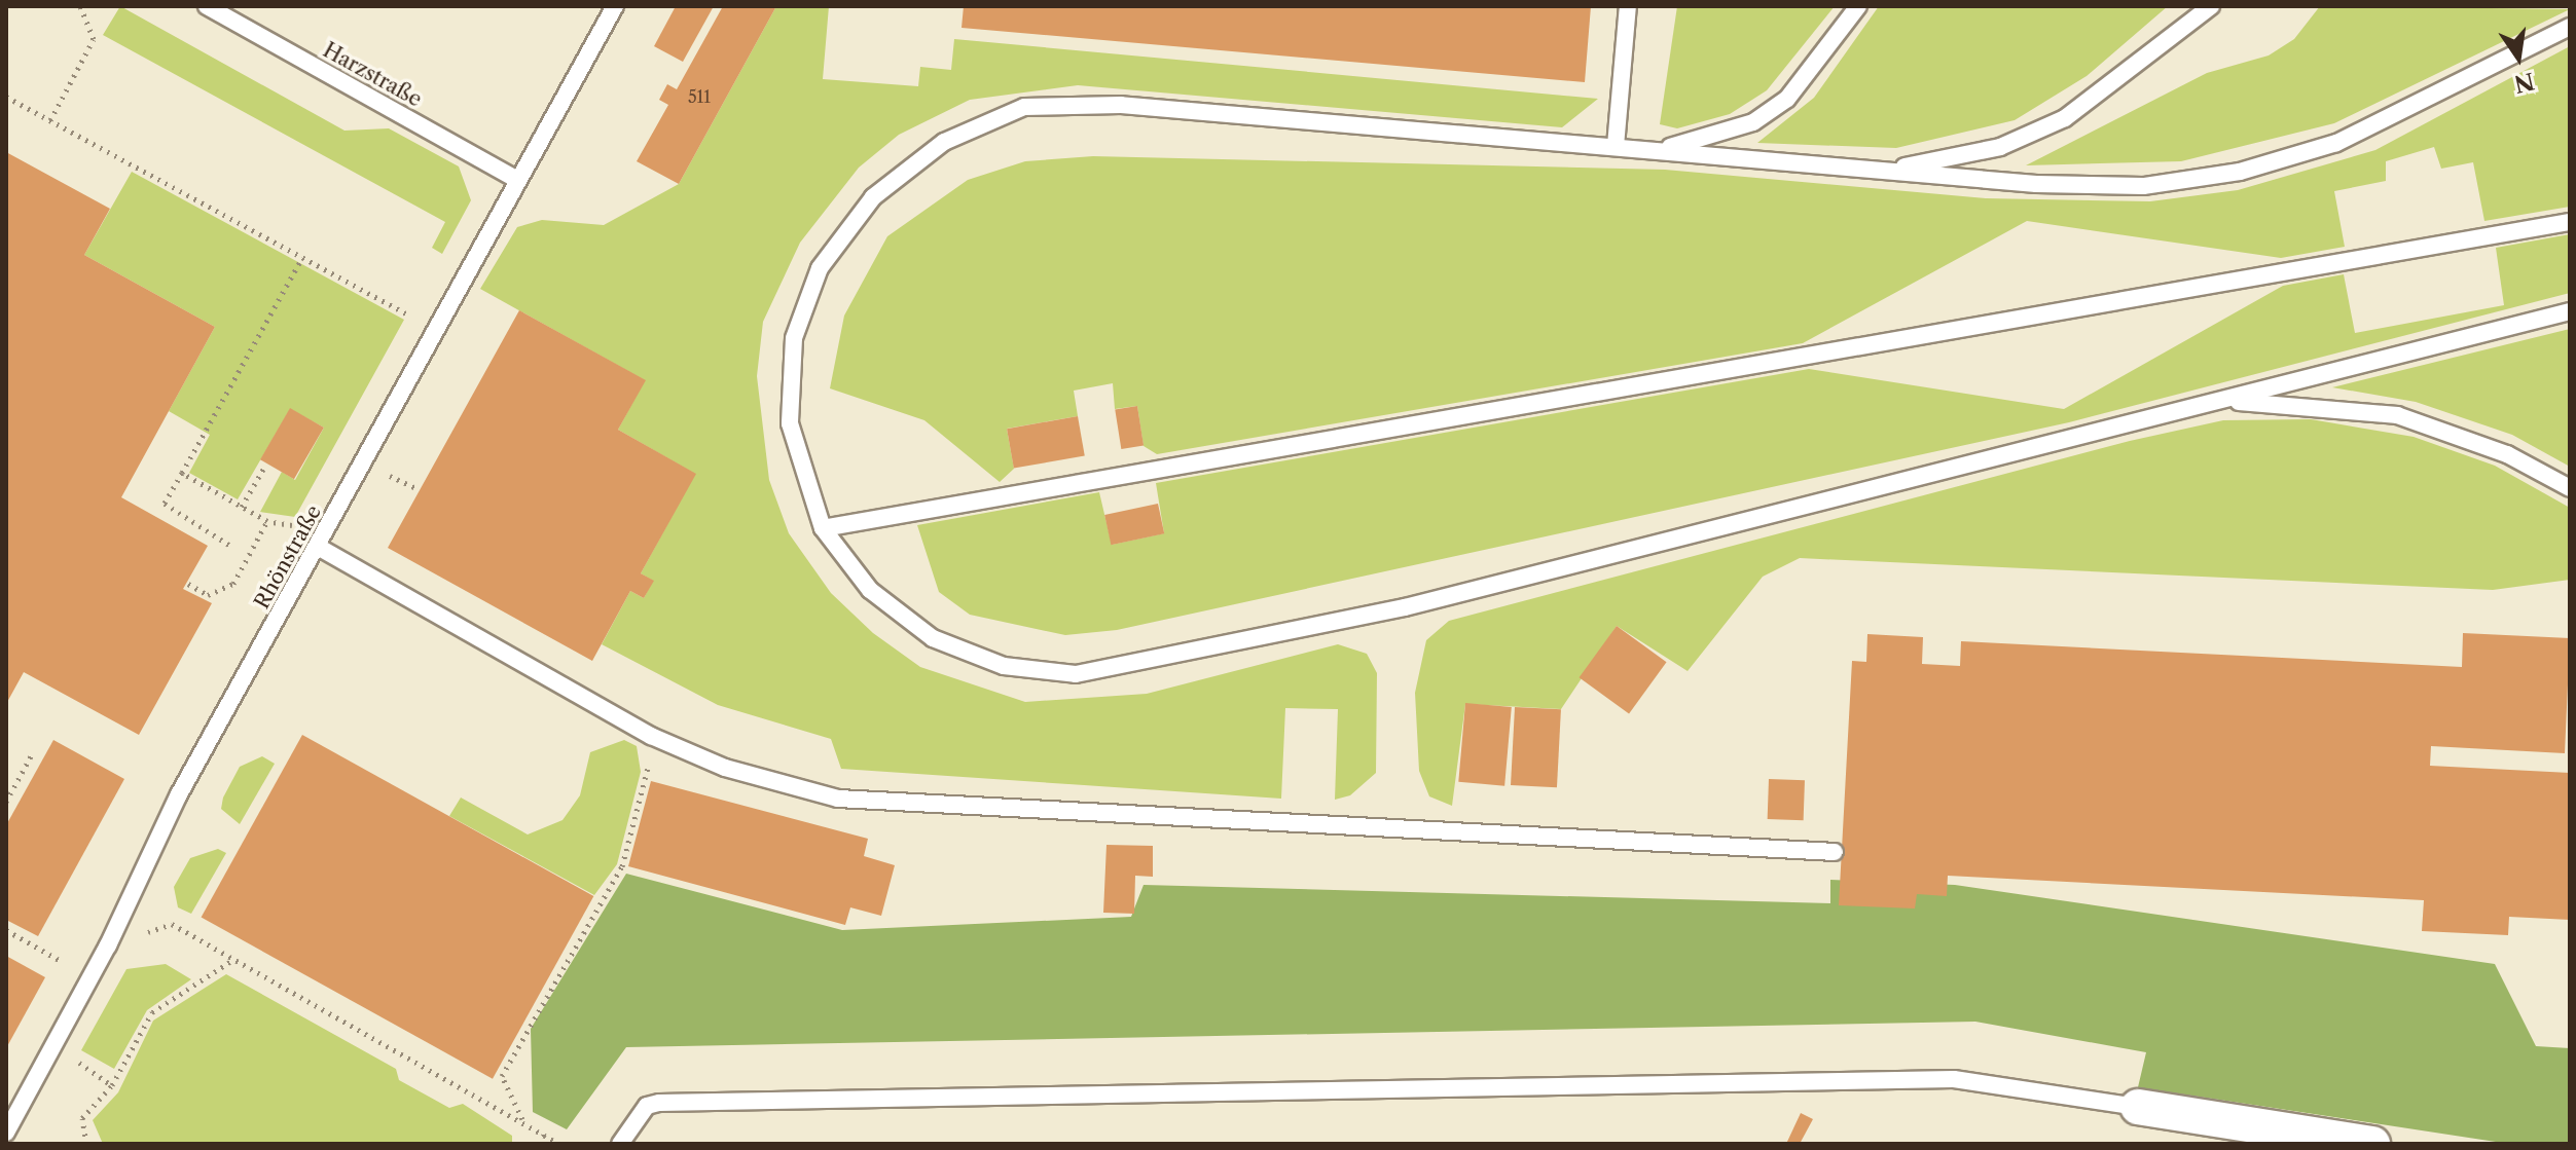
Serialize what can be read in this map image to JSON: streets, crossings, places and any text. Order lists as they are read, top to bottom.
{
  "streets": {
    "lane": ["Harzstraße", "Rhönstraße"]
  },
  "crossings": [
    ["Harzstraße", "Rhönstraße"]
  ],
  "house_numbers": ["511"],
  "north": "bottom"
}
